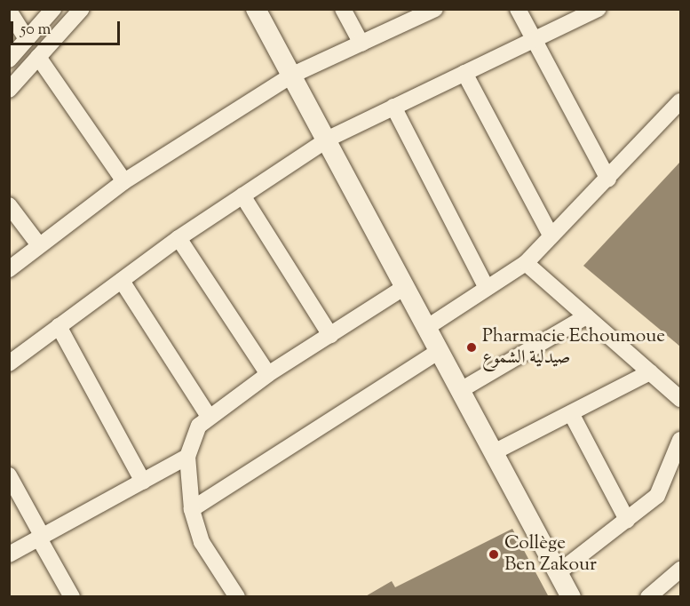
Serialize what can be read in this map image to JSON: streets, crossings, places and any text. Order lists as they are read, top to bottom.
{
  "places": ["Pharmacie Echoumoue صيدلية الشموع", "Collège Ben Zakour"],
  "scale_bar": "50 m"
}
